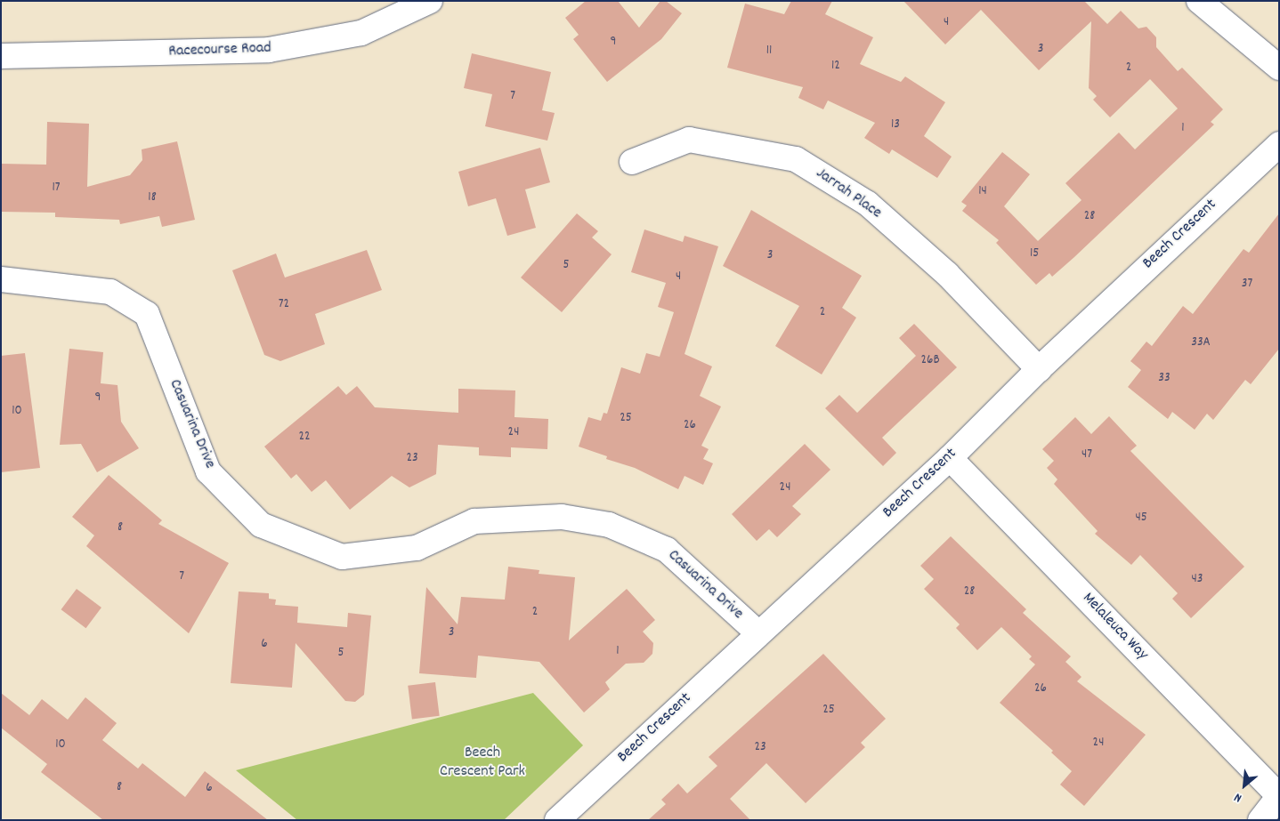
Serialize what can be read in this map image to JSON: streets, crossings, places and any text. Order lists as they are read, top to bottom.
{
  "streets": {
    "street": [
      "Racecourse Road",
      "Jarrah Place",
      "Beech Crescent",
      "Casuarina Drive",
      "Melaleuca Way"
    ]
  },
  "crossings": [
    ["Jarrah Place", "Beech Crescent"],
    ["Beech Crescent", "Casuarina Drive"],
    ["Beech Crescent", "Melaleuca Way"]
  ],
  "parks": ["Beech Crescent Park"],
  "house_numbers": [
    "4",
    "9",
    "3",
    "11",
    "12",
    "2",
    "7",
    "13",
    "1",
    "17",
    "14",
    "18",
    "28",
    "15",
    "3",
    "5",
    "4",
    "37",
    "72",
    "2",
    "33A",
    "26B",
    "33",
    "9",
    "10",
    "25",
    "26",
    "24",
    "22",
    "47",
    "23",
    "24",
    "45",
    "8",
    "7",
    "43",
    "28",
    "2",
    "3",
    "6",
    "1",
    "5",
    "26",
    "25",
    "24",
    "10",
    "23",
    "8",
    "6"
  ],
  "north": "bottom left"
}
